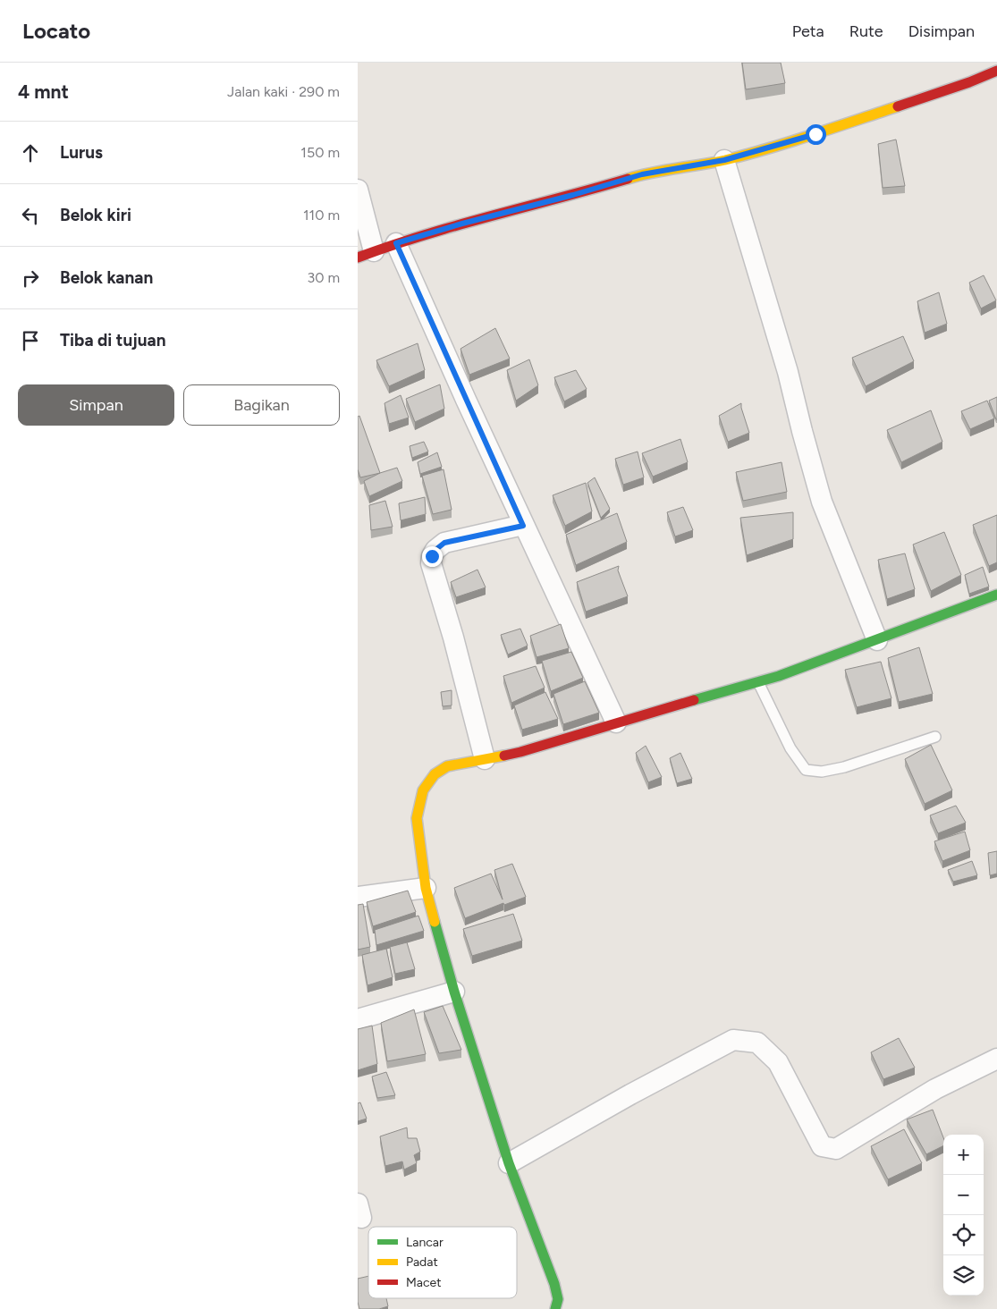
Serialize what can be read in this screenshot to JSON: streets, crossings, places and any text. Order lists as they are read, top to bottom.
{
  "legend": ["Lancar", "Padat", "Macet"],
  "page": {
    "header": "Locato",
    "nav": ["Peta", "Rute", "Disimpan"],
    "heading": ["4 mnt", "Jalan kaki · 290 m"],
    "list": [
      ["Lurus", "150 m"],
      ["Belok kiri", "110 m"],
      ["Belok kanan", "30 m"],
      "Tiba di tujuan"
    ],
    "buttons": ["Simpan", "Bagikan"],
    "map_buttons": ["+", "−"]
  }
}
